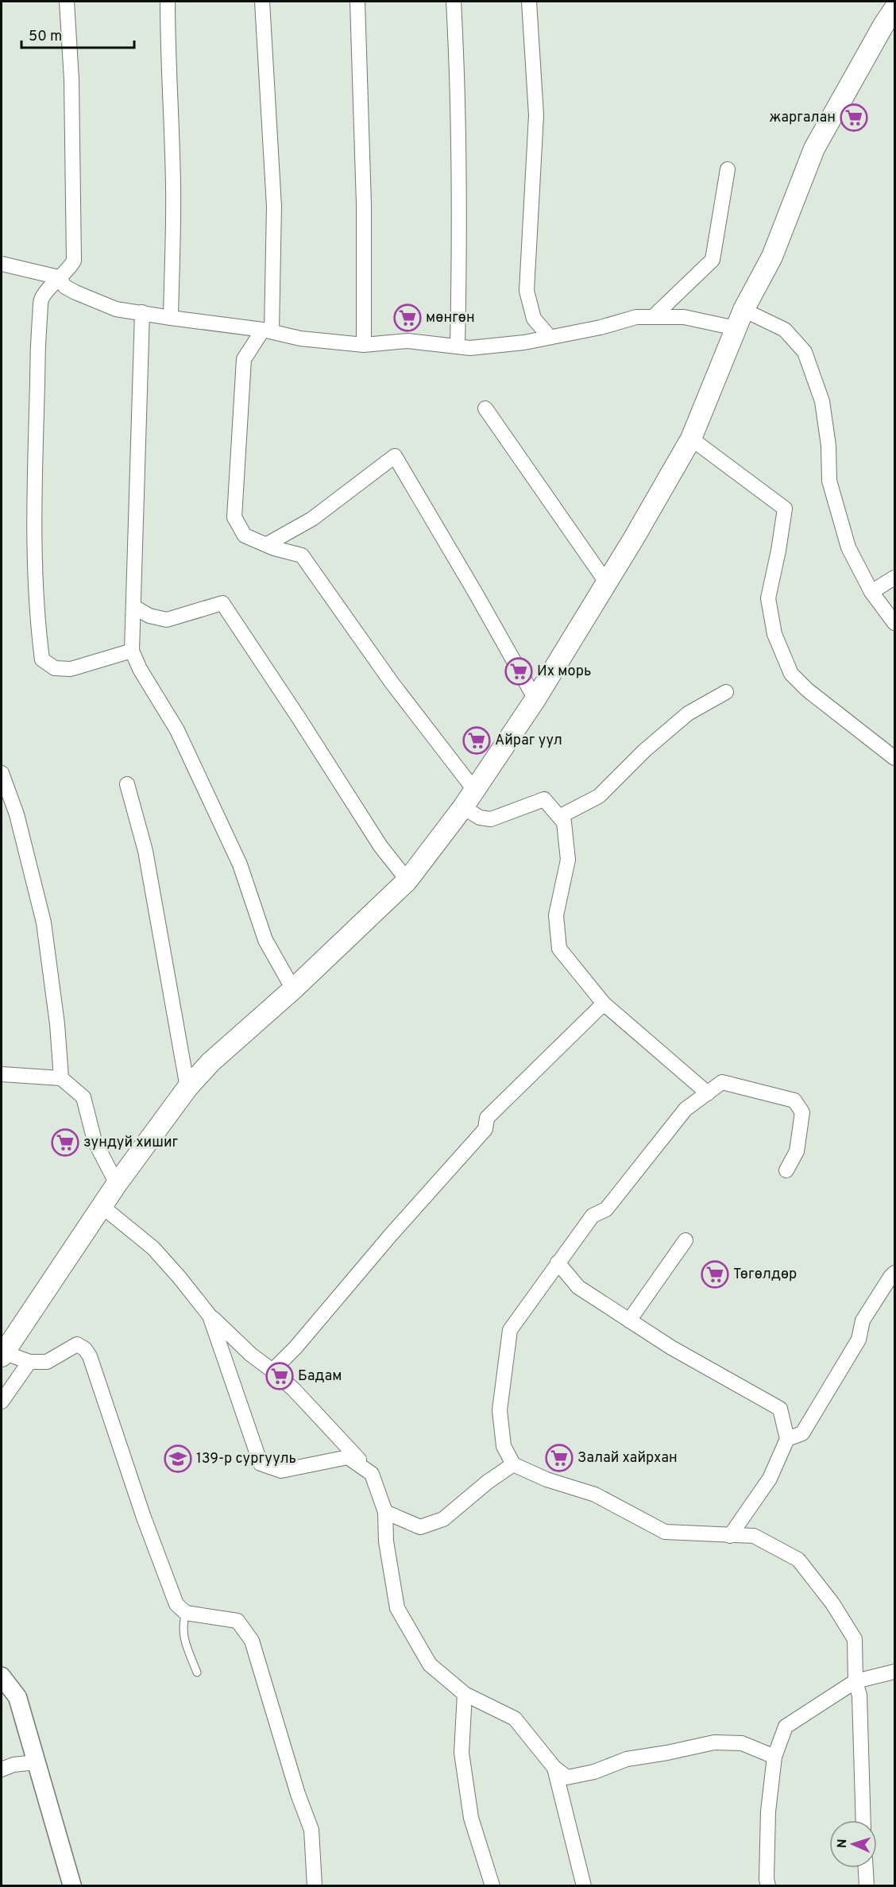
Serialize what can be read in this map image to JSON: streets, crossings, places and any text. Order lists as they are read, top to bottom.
{
  "places": {
    "supermarket": [
      "жаргалан",
      "мөнгөн",
      "Их морь",
      "Айраг уул",
      "зундуй хишиг",
      "Төгөлдөр",
      "Бадам",
      "Залай хайрхан"
    ],
    "school or university": ["139-р сургууль"]
  },
  "scale_bar": "50 m",
  "north": "left"
}
